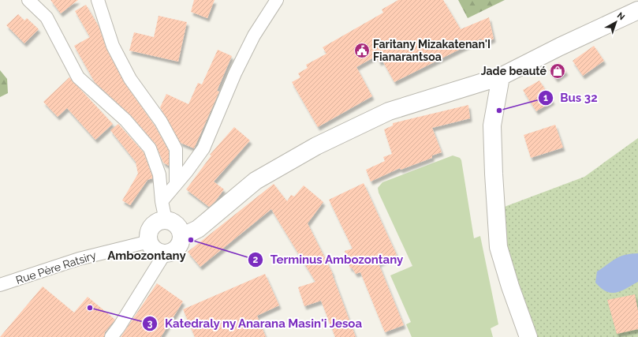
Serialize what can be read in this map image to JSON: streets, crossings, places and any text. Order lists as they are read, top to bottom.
{
  "streets": {
    "street": ["Rue Père Ratsiry"]
  },
  "districts": ["Ambozontany"],
  "places": {
    "public building": ["Faritany Mizakatenan'I Fianarantsoa"],
    "shop": ["Jade beauté"],
    "other": ["Bus 32", "Terminus Ambozontany", "Katedraly ny Anarana Masin'i Jesoa"]
  },
  "north": "top right"
}
